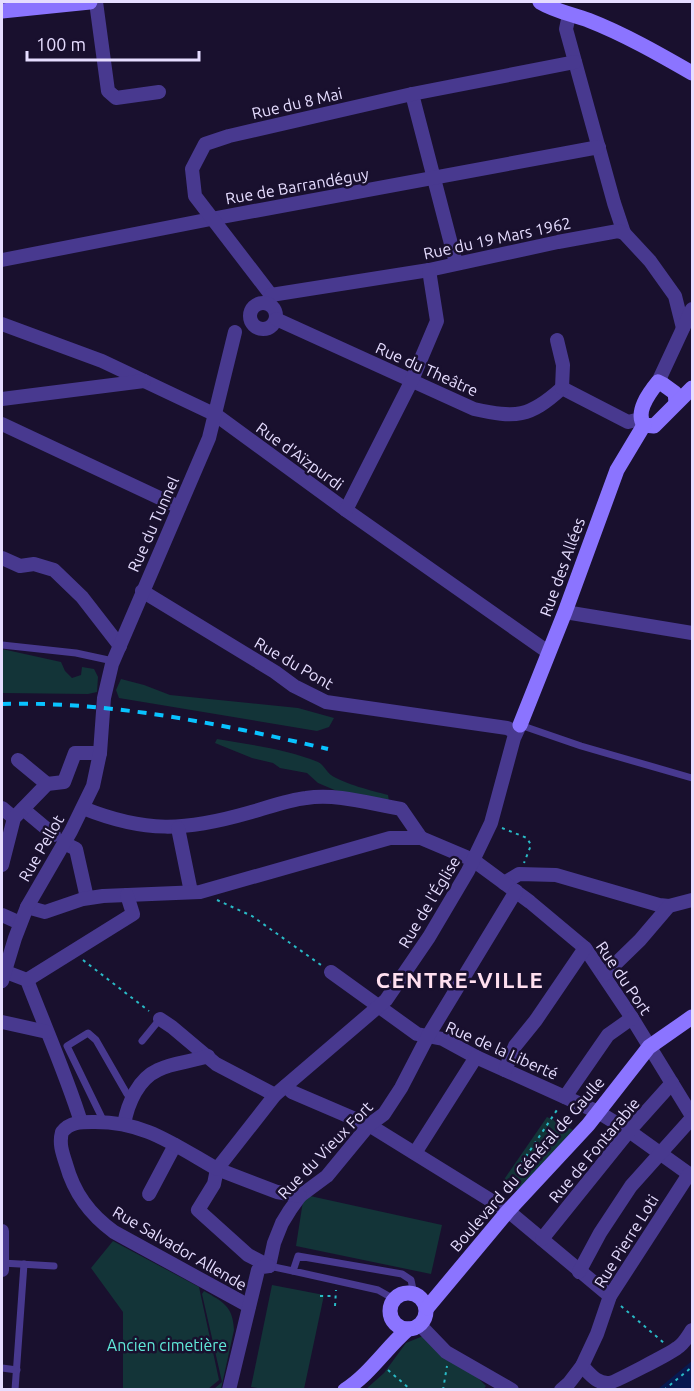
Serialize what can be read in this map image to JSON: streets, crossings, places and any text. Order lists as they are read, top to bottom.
{
  "streets": {
    "main road": ["Rue des Allées", "Boulevard du Général de Gaulle"],
    "street": [
      "Rue du 8 Mai",
      "Rue de Barrandéguy",
      "Rue du 19 Mars 1962",
      "Rue du Theâtre",
      "Rue d'Aïzpurdi",
      "Rue du Tunnel",
      "Rue du Pont",
      "Rue Pellot",
      "Rue de l'Église",
      "Rue du Port",
      "Rue de la Liberté",
      "Rue du Vieux Fort",
      "Rue de Fontarabie",
      "Rue Pierre Loti",
      "Rue Salvador Allende"
    ]
  },
  "crossings": [
    ["Rue du 8 Mai", "Rue de Barrandéguy"],
    ["Rue du 8 Mai", "Rue du 19 Mars 1962"],
    ["Rue du 8 Mai", "Rue du Theâtre"],
    ["Rue du 19 Mars 1962", "Rue du Theâtre"],
    ["Rue d'Aïzpurdi", "Rue du Tunnel"],
    ["Rue d'Aïzpurdi", "Rue des Allées"],
    ["Rue du Tunnel", "Rue du Pont"],
    ["Rue du Tunnel", "Rue Pellot"],
    ["Rue des Allées", "Rue du Pont"],
    ["Rue des Allées", "Rue de l'Église"],
    ["Rue du Pont", "Rue de l'Église"],
    ["Rue de l'Église", "Rue du Port"],
    ["Rue de l'Église", "Rue de la Liberté"],
    ["Rue du Port", "Rue du Vieux Fort"],
    ["Rue du Port", "Rue de Fontarabie"],
    ["Rue du Port", "Boulevard du Général de Gaulle"],
    ["Rue de la Liberté", "Rue du Vieux Fort"],
    ["Rue de la Liberté", "Rue de Fontarabie"],
    ["Rue de la Liberté", "Boulevard du Général de Gaulle"],
    ["Rue de la Liberté", "Rue Pierre Loti"],
    ["Rue du Vieux Fort", "Rue Salvador Allende"]
  ],
  "districts": ["CENTRE-VILLE"],
  "parks": ["Ancien cimetière"],
  "scale_bar": "100 m"
}
